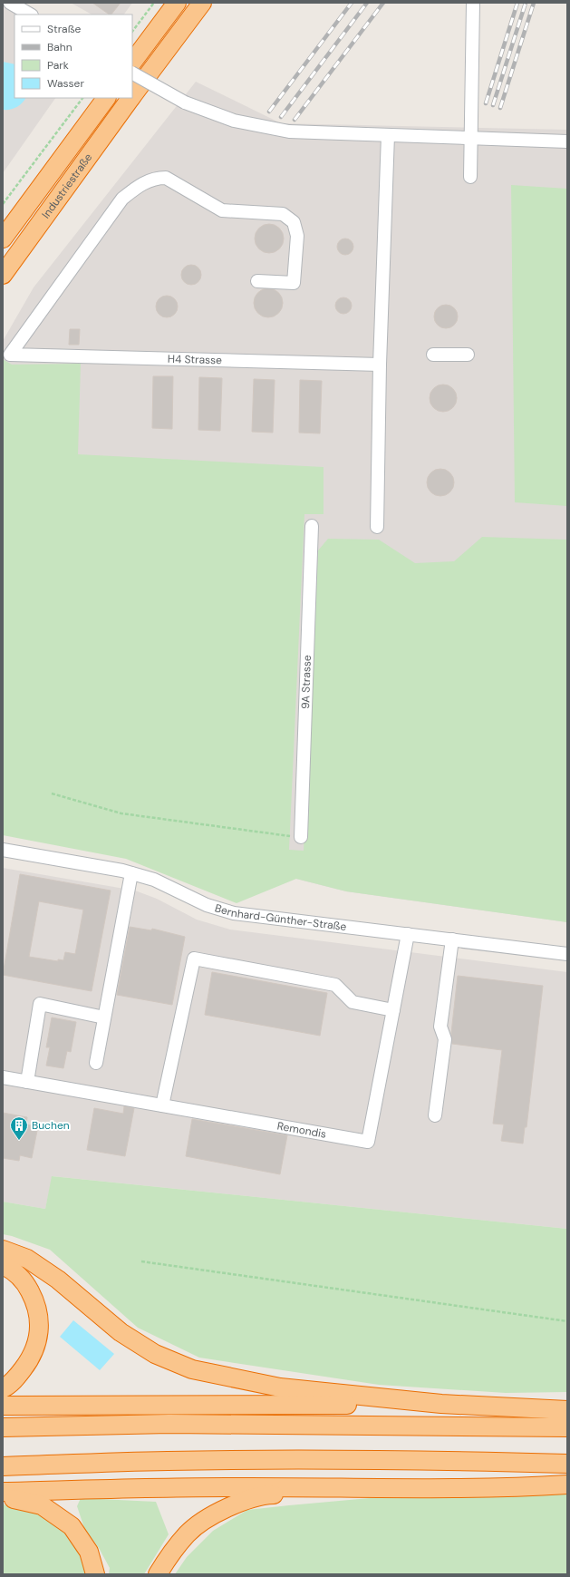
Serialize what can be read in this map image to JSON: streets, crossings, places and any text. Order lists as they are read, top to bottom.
{
  "streets": {
    "highway": ["Industriestraße"],
    "street": [
      "H4 Strasse",
      "9A Strasse",
      "Bernhard-Günther-Straße",
      "Remondis"
    ]
  },
  "crossings": [
    ["Bernhard-Günther-Straße", "Remondis"]
  ],
  "places": {
    "building": ["Buchen"]
  },
  "legend": [
    "Straße",
    "Bahn",
    "Park",
    "Wasser"
  ]
}
